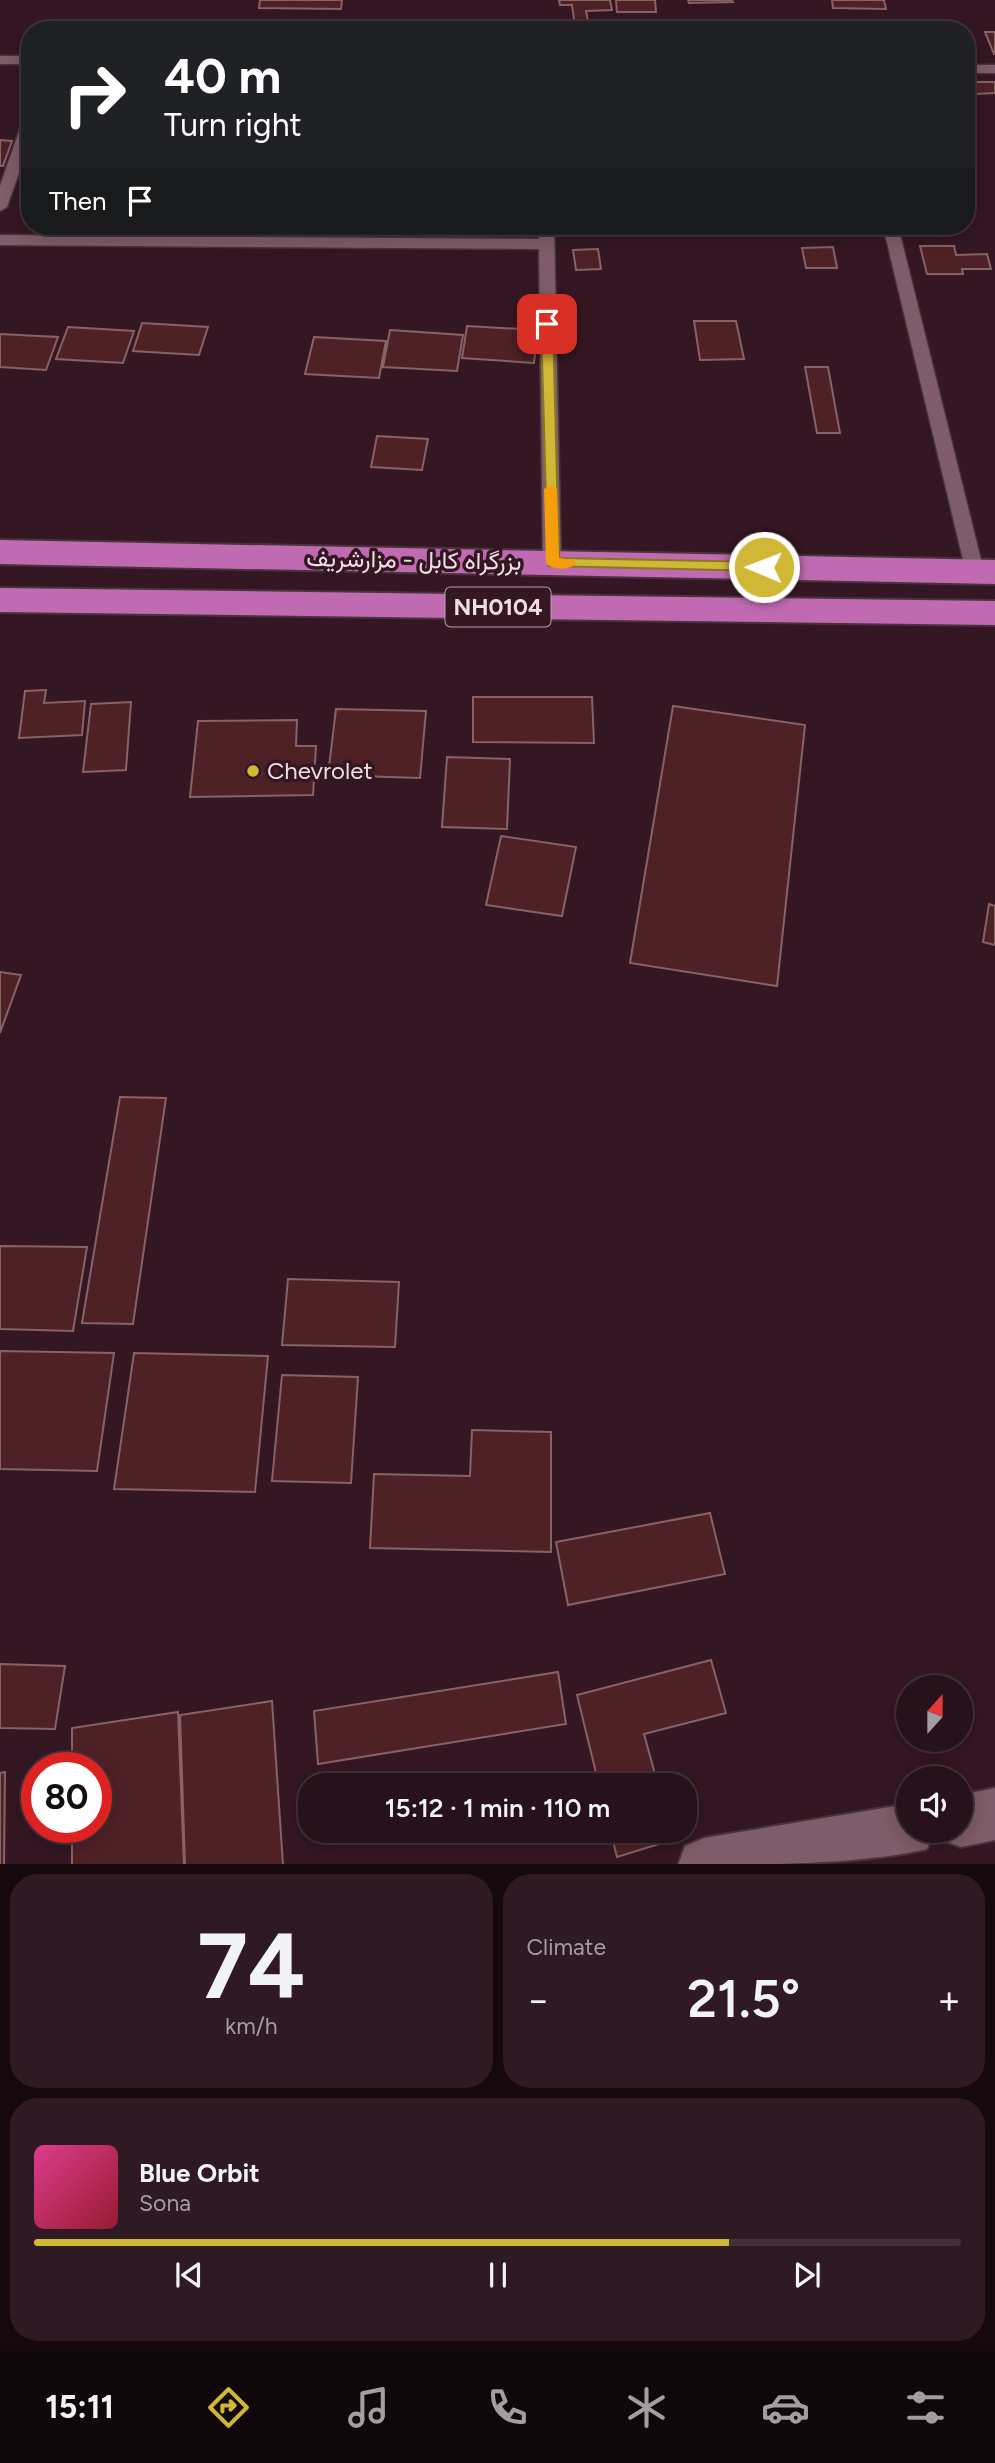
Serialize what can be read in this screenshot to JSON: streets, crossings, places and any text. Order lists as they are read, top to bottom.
{
  "streets": {
    "highway": ["بزرگراه کابل - مزارشریف", "NH0104"]
  },
  "places": ["Chevrolet"],
  "north": "top",
  "page": {
    "turn": ["40 m", "Turn right"],
    "then": "Then",
    "limit": "80",
    "trip": "15:12 · 1 min · 110 m",
    "tile": [
      ["74", "km/h"],
      "Climate"
    ],
    "heat": ["−", "21.5°", "+"],
    "song": ["Blue Orbit", "Sona"],
    "tabs": "15:11"
  }
}
